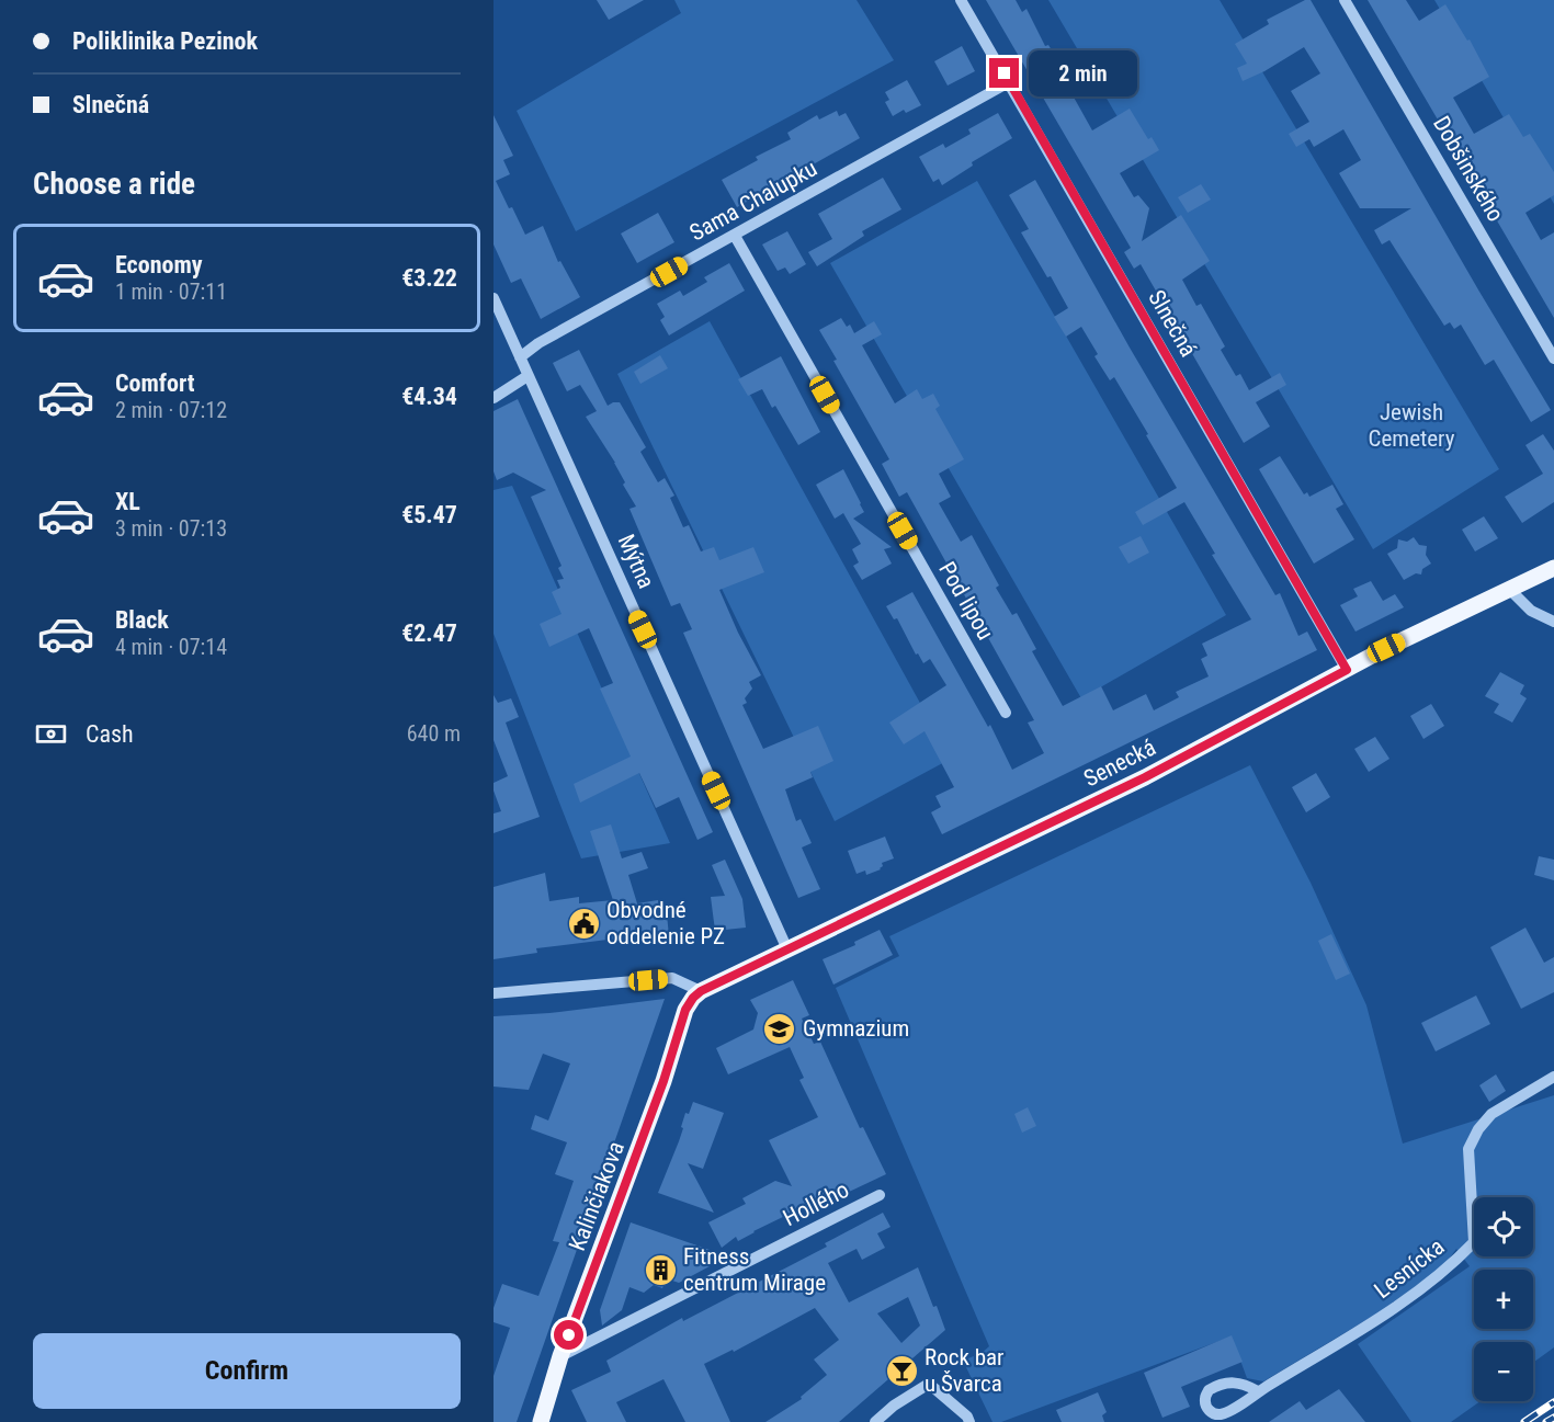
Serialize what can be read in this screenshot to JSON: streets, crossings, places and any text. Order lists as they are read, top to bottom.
{
  "streets": {
    "main road": ["Senecká", "Kalinčiakova"],
    "street": [
      "Dobšinského",
      "Sama Chalupku",
      "Slnečná",
      "Mýtna",
      "Pod lipou",
      "Hollého",
      "Lesnícka"
    ]
  },
  "crossings": [
    ["Sama Chalupku", "Slnečná"],
    ["Sama Chalupku", "Mýtna"],
    ["Sama Chalupku", "Pod lipou"],
    ["Slnečná", "Senecká"],
    ["Mýtna", "Senecká"],
    ["Senecká", "Kalinčiakova"],
    ["Kalinčiakova", "Hollého"]
  ],
  "parks": ["Jewish Cemetery"],
  "places": {
    "public building": ["Obvodné oddelenie PZ"],
    "school or university": ["Gymnazium"],
    "building": ["Fitness centrum Mirage"],
    "bar": ["Rock bar u Švarca"]
  },
  "page": {
    "banner": ["Poliklinika Pezinok", "Slnečná"],
    "bubble": "2 min",
    "heading": "Choose a ride",
    "list": [
      {
        "name": "Economy",
        "note": "1 min · 07:11",
        "value": "€3.22"
      },
      {
        "name": "Comfort",
        "note": "2 min · 07:12",
        "value": "€4.34"
      },
      {
        "name": "XL",
        "note": "3 min · 07:13",
        "value": "€5.47"
      },
      {
        "name": "Black",
        "note": "4 min · 07:14",
        "value": "€2.47"
      }
    ],
    "pay": ["Cash", "640 m"],
    "map_buttons": ["+", "−"],
    "buttons": "Confirm"
  }
}
